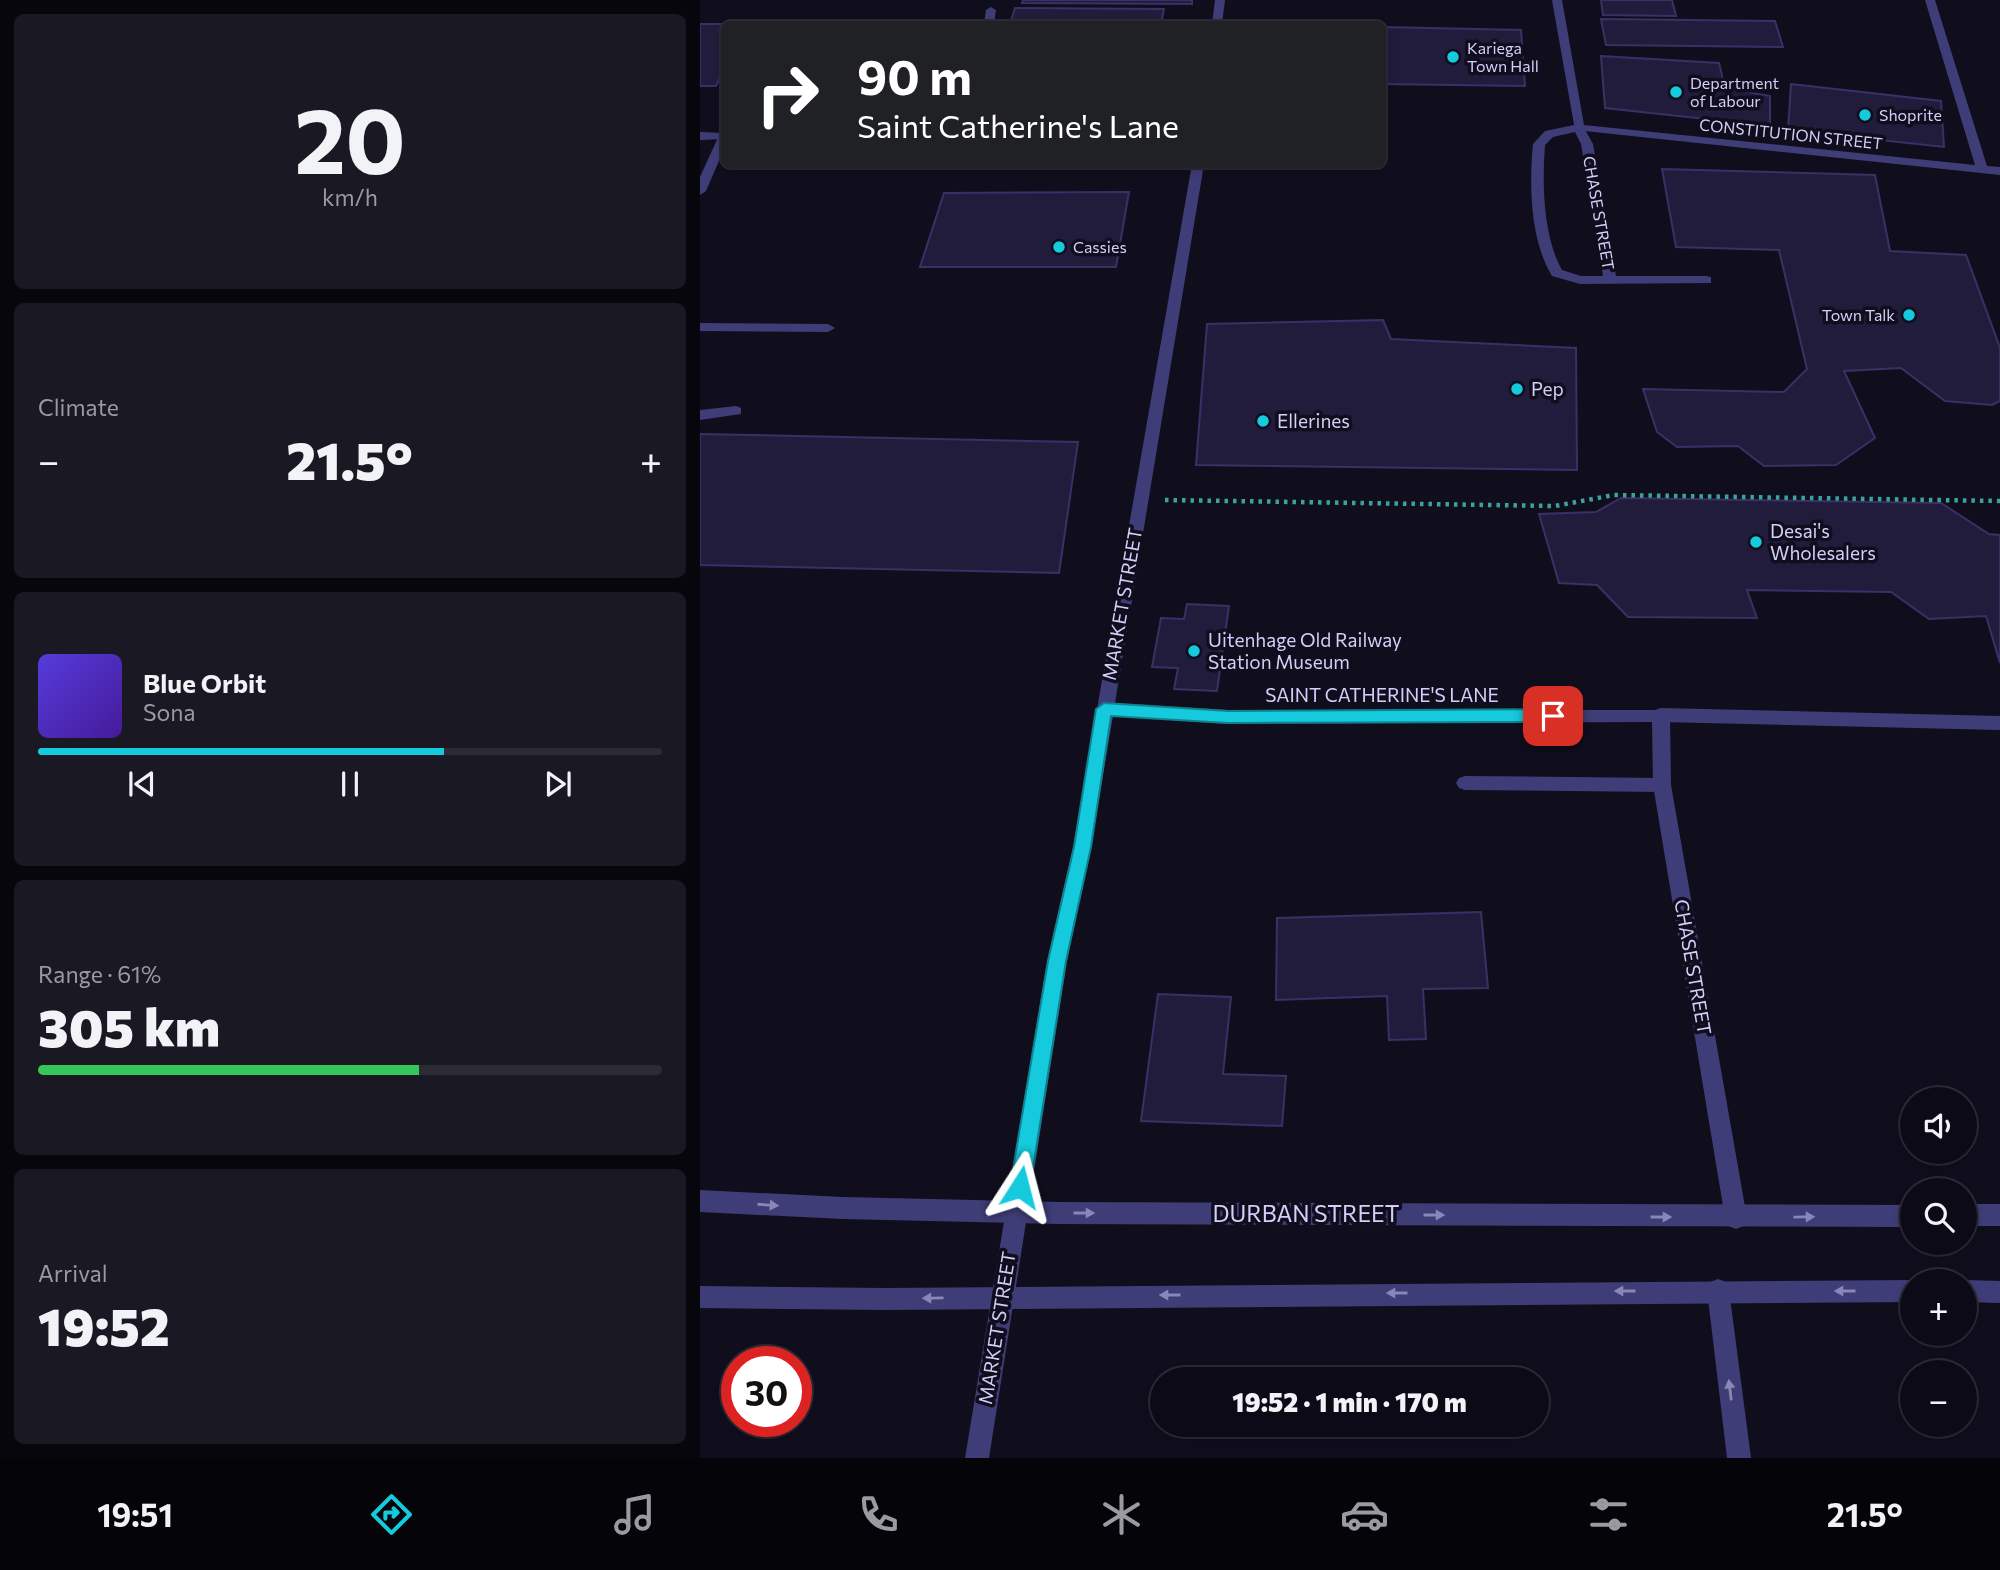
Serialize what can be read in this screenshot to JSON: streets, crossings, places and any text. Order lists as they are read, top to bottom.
{
  "streets": {
    "street": [
      "CONSTITUTION STREET",
      "CHASE STREET",
      "MARKET STREET",
      "SAINT CATHERINE'S LANE",
      "DURBAN STREET"
    ]
  },
  "crossings": [
    ["CONSTITUTION STREET", "CHASE STREET"],
    ["CHASE STREET", "SAINT CATHERINE'S LANE"],
    ["CHASE STREET", "DURBAN STREET"],
    ["MARKET STREET", "SAINT CATHERINE'S LANE"],
    ["MARKET STREET", "DURBAN STREET"]
  ],
  "places": [
    "Kariega Town Hall",
    "Department of Labour",
    "Shoprite",
    "Cassies",
    "Town Talk",
    "Pep",
    "Ellerines",
    "Desai's Wholesalers",
    "Uitenhage Old Railway Station Museum"
  ],
  "page": {
    "tile": [
      ["20", "km/h"],
      "Climate",
      ["Range · 61%", "305 km"],
      ["Arrival", "19:52"]
    ],
    "turn": ["90 m", "Saint Catherine's Lane"],
    "heat": ["−", "21.5°", "+"],
    "song": ["Blue Orbit", "Sona"],
    "map_buttons": ["+", "−"],
    "limit": "30",
    "trip": "19:52 · 1 min · 170 m",
    "tabs": ["19:51", "21.5°"]
  }
}
